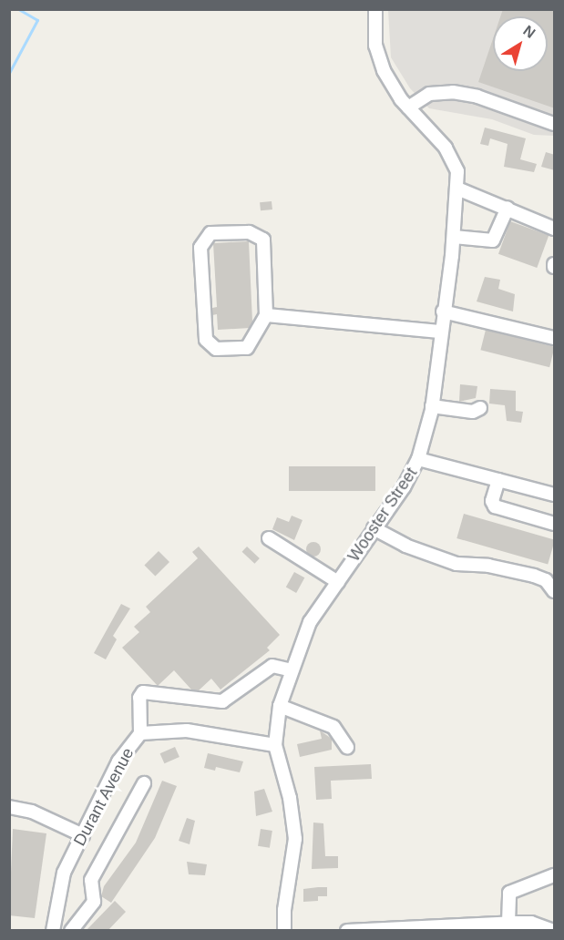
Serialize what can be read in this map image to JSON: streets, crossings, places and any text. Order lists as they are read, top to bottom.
{
  "streets": {
    "street": ["Wooster Street", "Durant Avenue"]
  },
  "crossings": [
    ["Wooster Street", "Durant Avenue"]
  ],
  "north": "top right"
}
